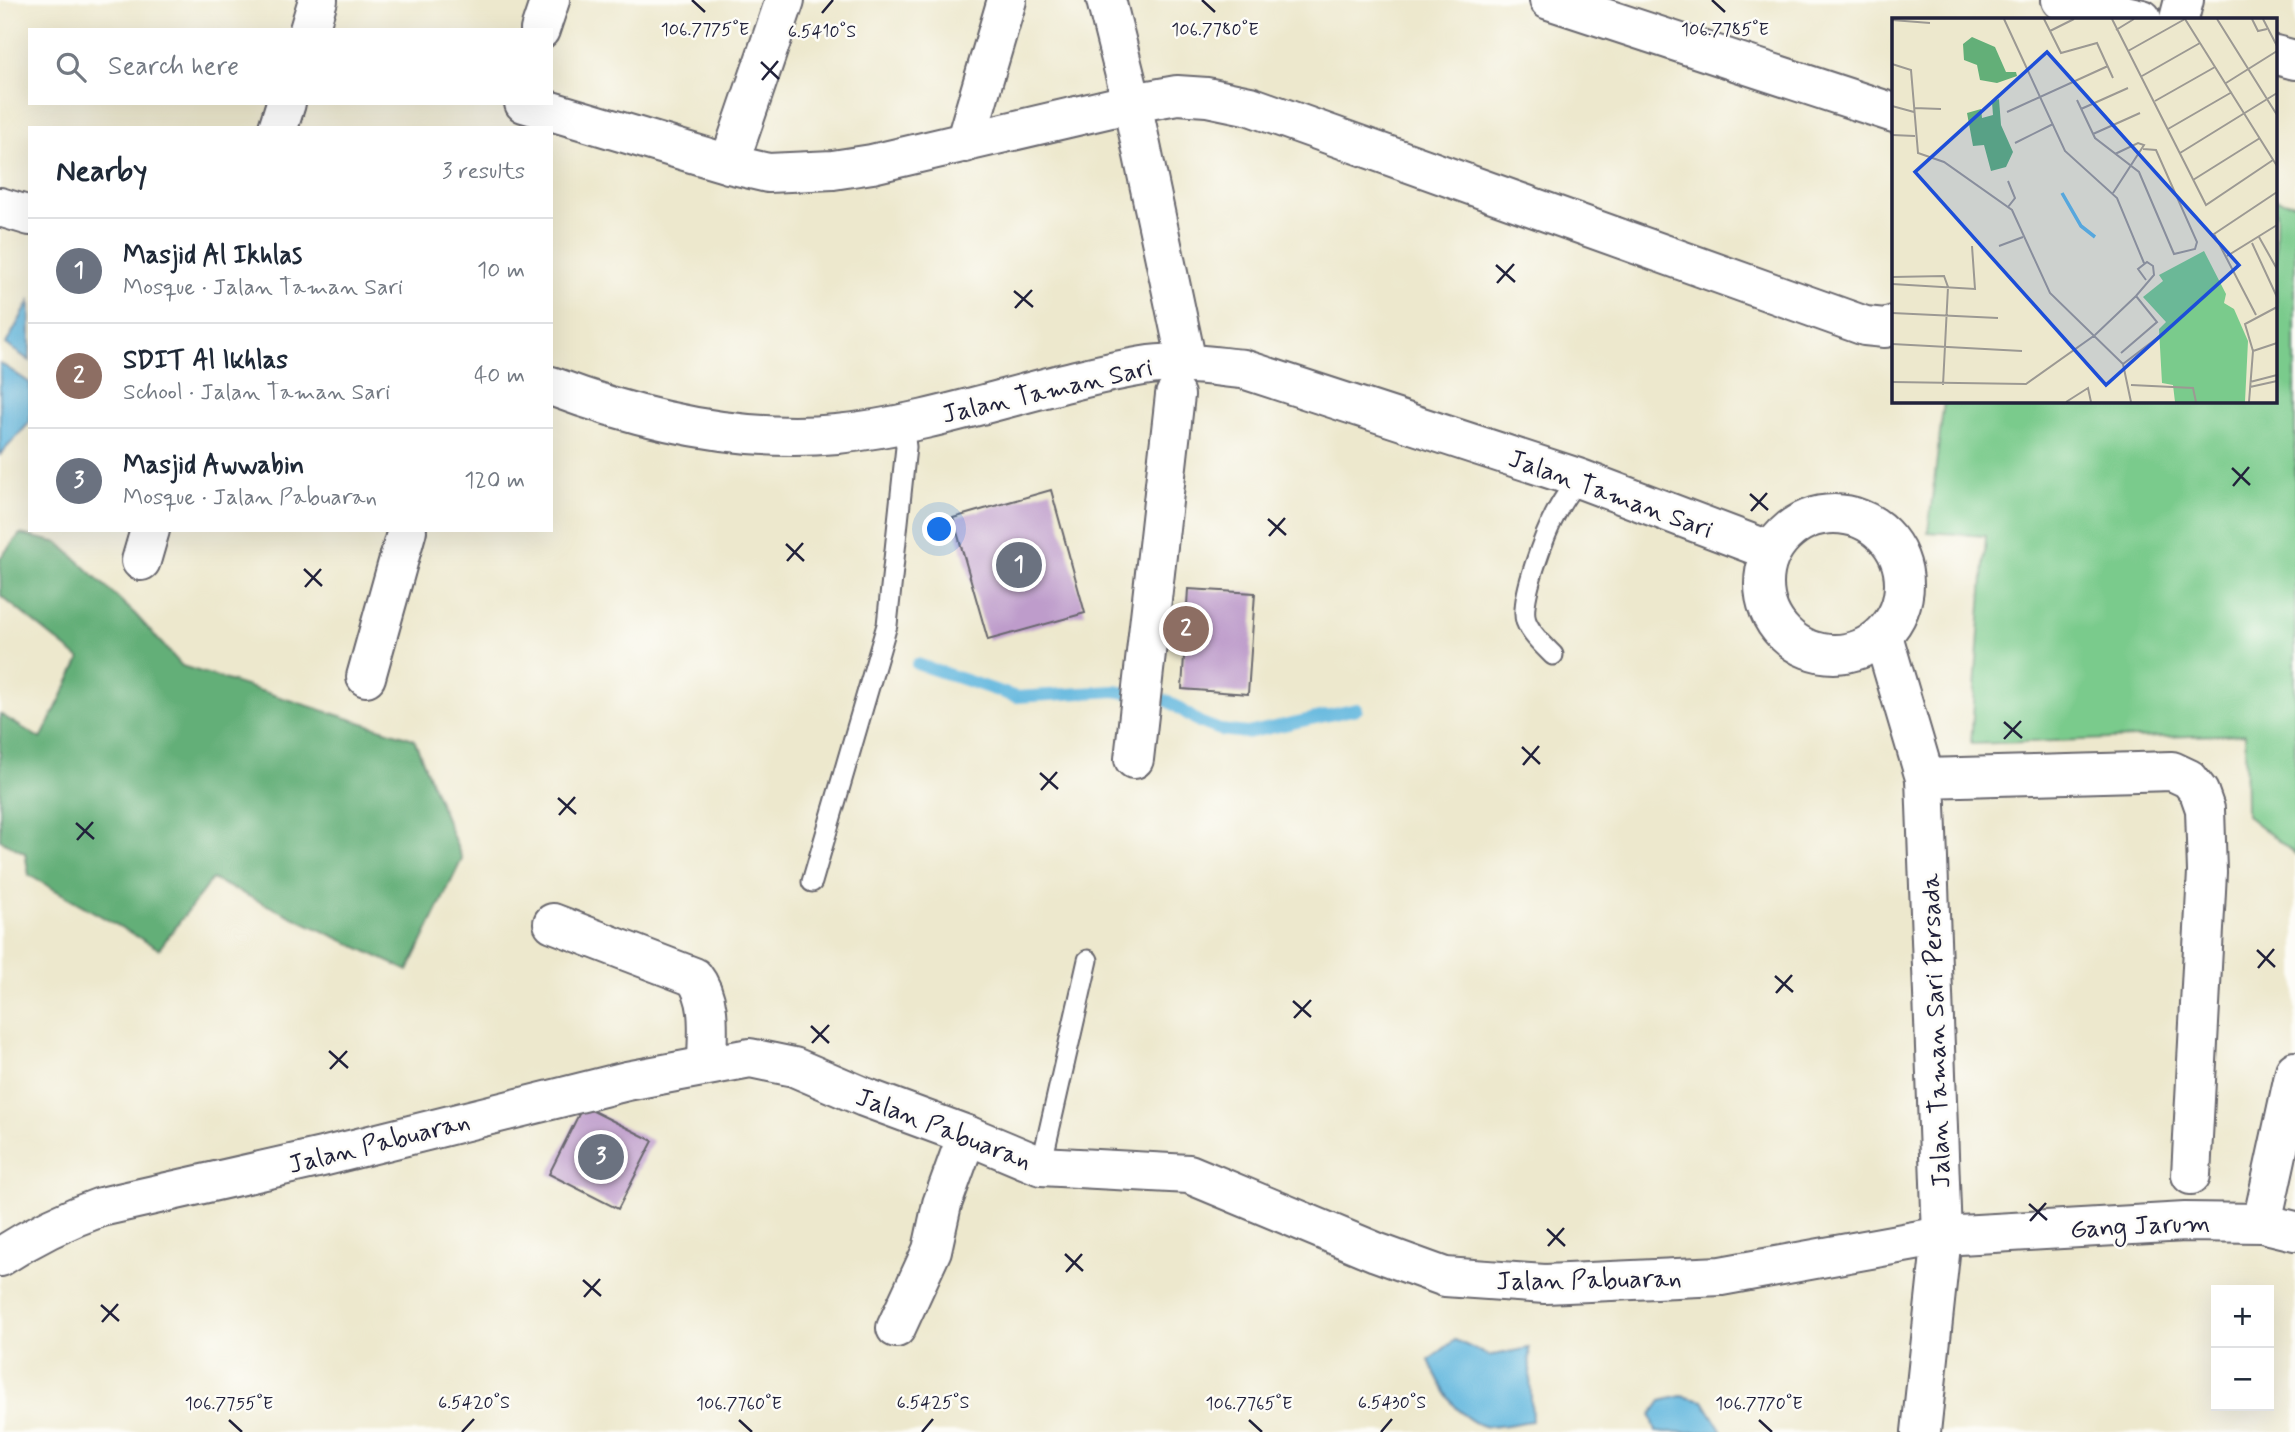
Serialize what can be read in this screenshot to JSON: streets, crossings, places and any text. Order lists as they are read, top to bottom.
{
  "streets": {
    "street": [
      "Jalan Taman Sari",
      "Jalan Taman Sari Persada",
      "Jalan Pabuaran",
      "Gang Jarum"
    ]
  },
  "crossings": [
    ["Jalan Taman Sari", "Jalan Taman Sari Persada"],
    ["Jalan Taman Sari Persada", "Jalan Pabuaran"],
    ["Jalan Taman Sari Persada", "Gang Jarum"],
    ["Jalan Pabuaran", "Gang Jarum"]
  ],
  "page": {
    "search": "Search here",
    "heading": ["Nearby", "3 results"],
    "list": [
      {
        "mark": "1",
        "name": "Masjid Al Ikhlas",
        "note": "Mosque · Jalan Taman Sari",
        "value": "10 m"
      },
      {
        "mark": "2",
        "name": "SDIT Al Ikhlas",
        "note": "School · Jalan Taman Sari",
        "value": "40 m"
      },
      {
        "mark": "3",
        "name": "Masjid Awwabin",
        "note": "Mosque · Jalan Pabuaran",
        "value": "120 m"
      }
    ],
    "pins": ["1", "2", "3"],
    "map_buttons": ["+", "−"]
  },
  "coordinates": [
    "106.7775°E",
    "106.7780°E",
    "106.7785°E",
    "6.5410°S",
    "6.5420°S",
    "6.5425°S",
    "6.5430°S",
    "106.7755°E",
    "106.7760°E",
    "106.7765°E",
    "106.7770°E"
  ]
}
